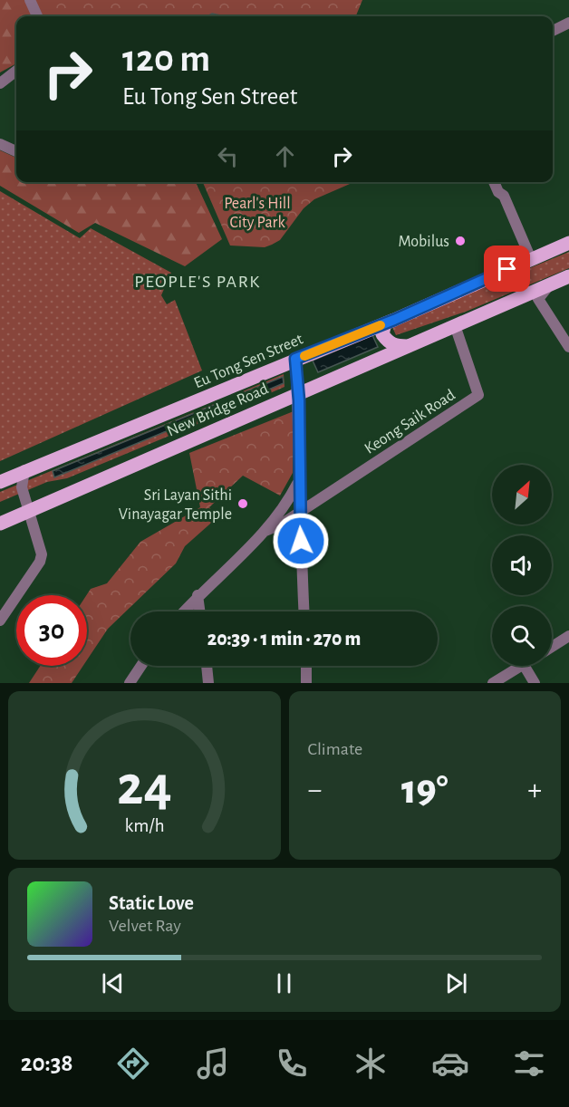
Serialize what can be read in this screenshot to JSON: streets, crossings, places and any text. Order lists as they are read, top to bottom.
{
  "streets": {
    "main road": ["Eu Tong Sen Street", "New Bridge Road"],
    "street": ["Keong Saik Road"]
  },
  "crossings": [
    ["New Bridge Road", "Keong Saik Road"]
  ],
  "districts": ["PEOPLE'S PARK"],
  "parks": ["Pearl's Hill City Park"],
  "places": ["Mobilus", "Sri Layan Sithi Vinayagar Temple"],
  "north": "top right",
  "page": {
    "turn": ["120 m", "Eu Tong Sen Street"],
    "limit": "30",
    "trip": "20:39 · 1 min · 270 m",
    "tile": "Climate",
    "heat": ["−", "19°", "+"],
    "song": ["Static Love", "Velvet Ray"],
    "tabs": "20:38",
    "gauge": ["24", "km/h"]
  }
}
